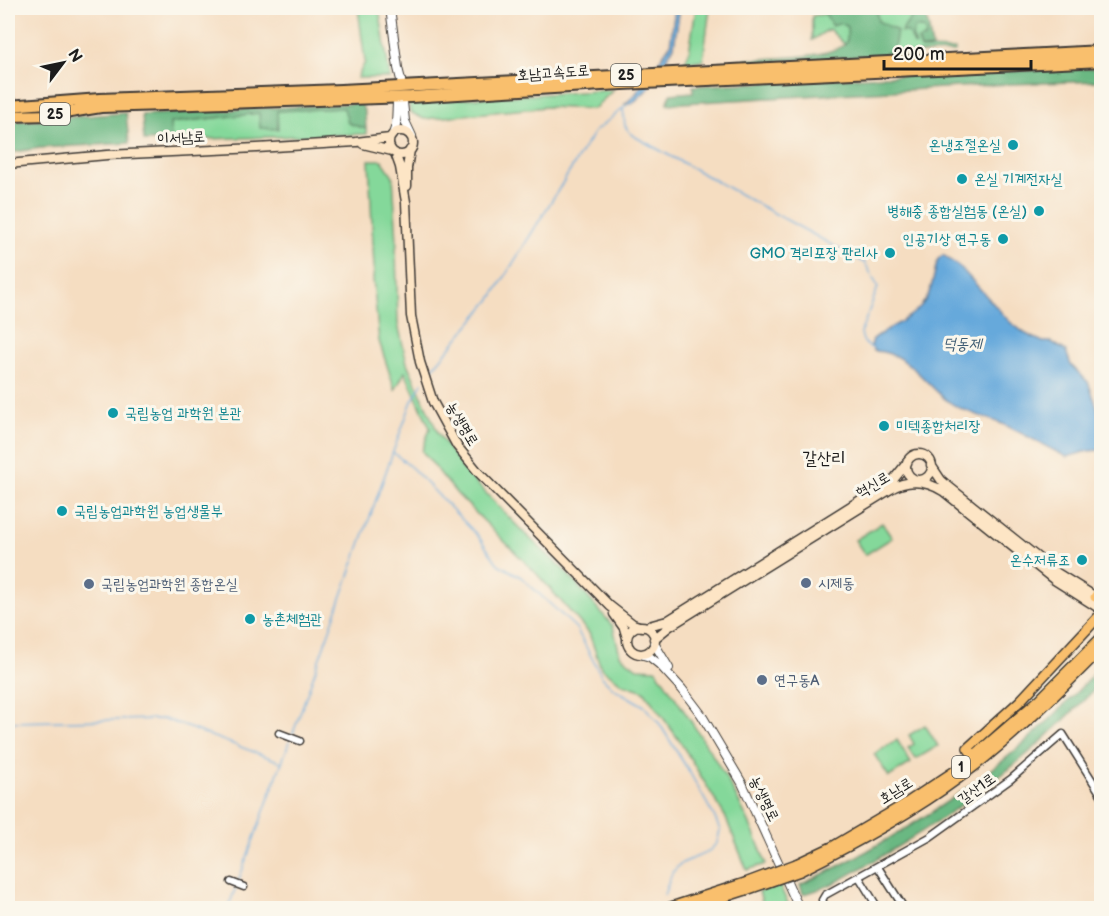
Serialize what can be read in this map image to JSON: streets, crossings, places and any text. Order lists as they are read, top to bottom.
{
  "streets": {
    "highway": [
      "호남고속도로",
      "25",
      "1",
      "호남로"
    ],
    "main road": ["이서남로", "농생명로", "혁신로"],
    "street": ["갈산1로"]
  },
  "crossings": [
    ["이서남로", "농생명로"],
    ["농생명로", "혁신로"]
  ],
  "districts": ["갈산리"],
  "water": ["덕동제"],
  "places": [
    "온냉조절온실",
    "온실 기계전자실",
    "병해충 종합실험동 (온실)",
    "인공기상 연구동",
    "GMO 격리포장 판리사",
    "국립농업 과학원 본관",
    "미텍종합처리장",
    "국립농업과학원 농업생물부",
    "온수저류조",
    "시제동",
    "국립농업과학원 종합온실",
    "농촌체험관",
    "연구동A"
  ],
  "scale_bar": "200 m",
  "north": "top right"
}
